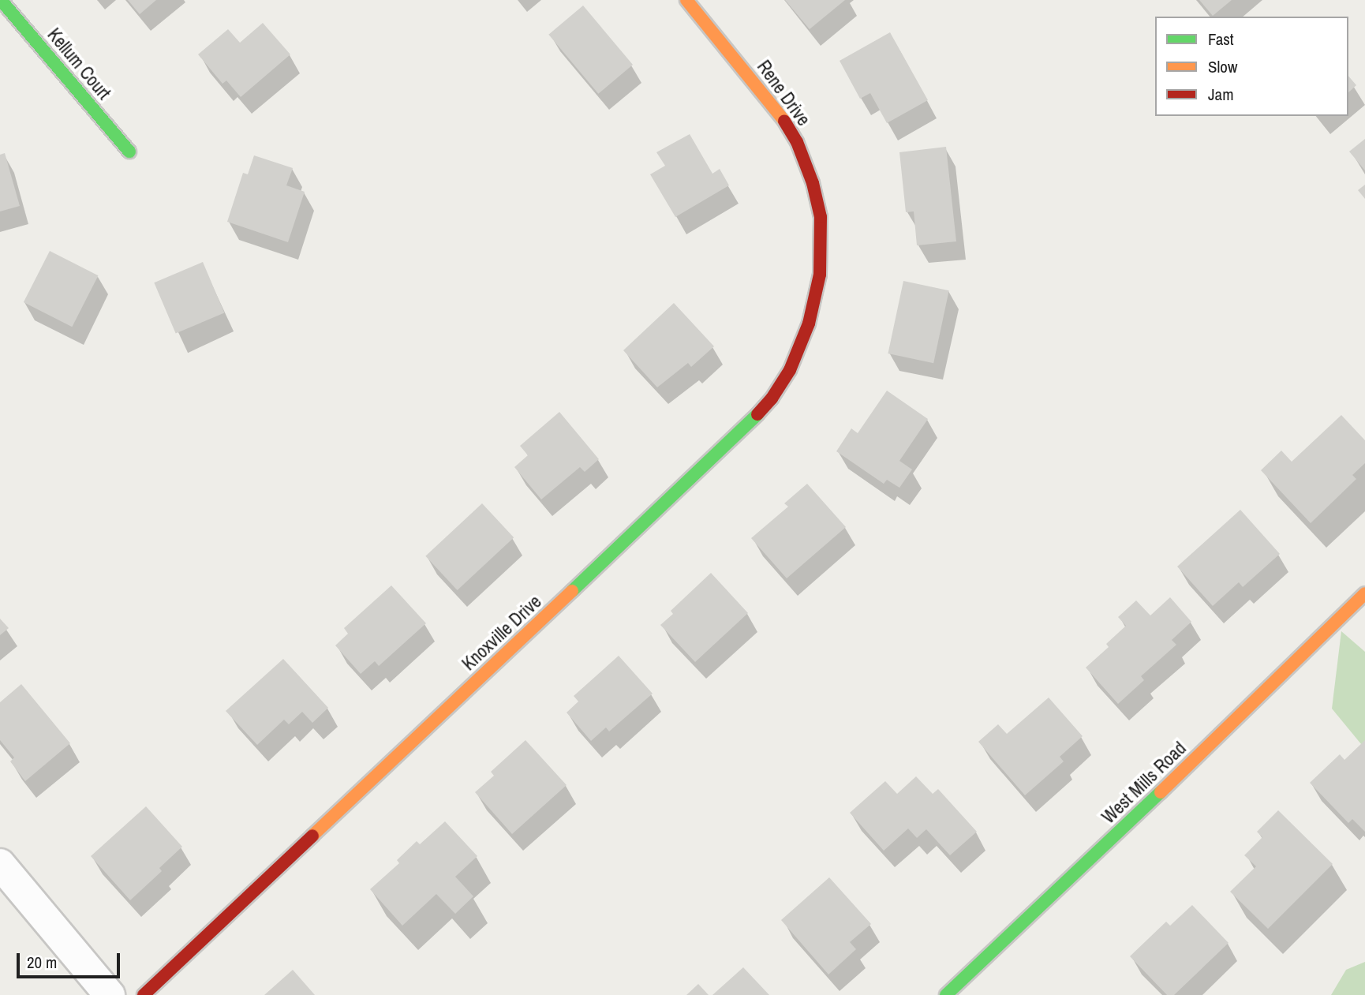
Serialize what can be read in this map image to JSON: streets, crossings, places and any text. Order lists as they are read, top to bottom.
{
  "streets": {
    "street": [
      "Kellum Court",
      "Rene Drive",
      "Knoxville Drive",
      "West Mills Road"
    ]
  },
  "crossings": [
    ["Rene Drive", "Knoxville Drive"]
  ],
  "legend": ["Fast", "Slow", "Jam"],
  "scale_bar": "20 m"
}
